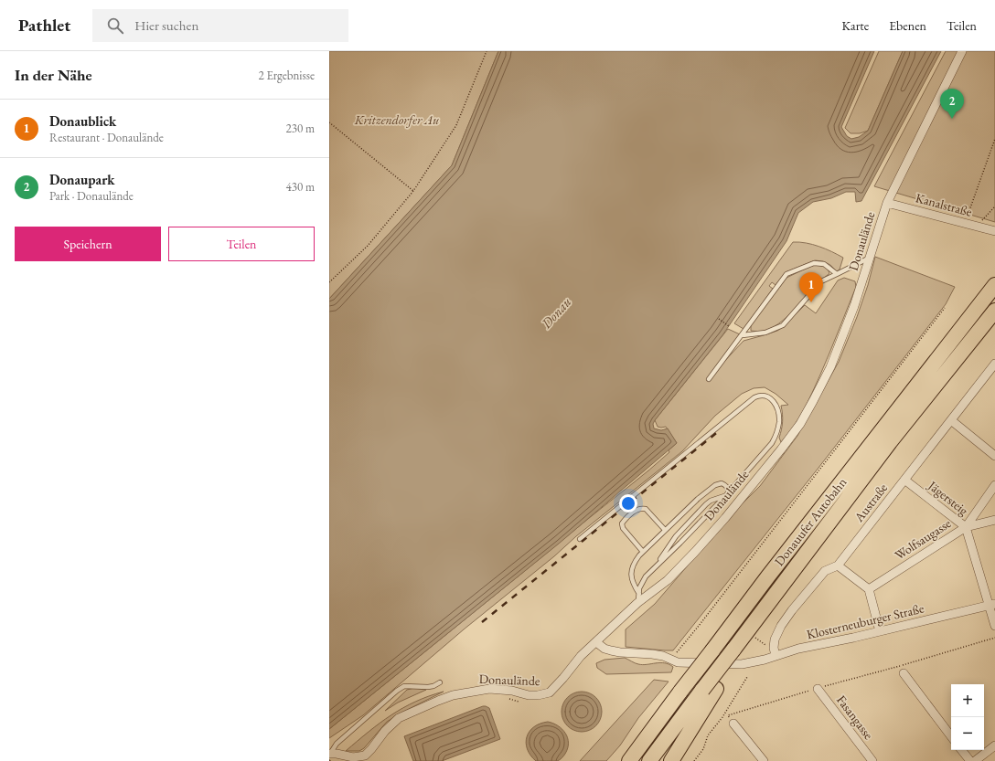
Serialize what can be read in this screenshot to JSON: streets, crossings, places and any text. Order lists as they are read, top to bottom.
{
  "streets": {
    "highway": ["Donauufer Autobahn"],
    "street": [
      "Kanalstraße",
      "Donaulände",
      "Jägersteig",
      "Austraße",
      "Wolfsaugasse",
      "Klosterneuburger Straße",
      "Fasangasse"
    ]
  },
  "crossings": [
    ["Kanalstraße", "Donaulände"],
    ["Donaulände", "Klosterneuburger Straße"],
    ["Jägersteig", "Austraße"],
    ["Jägersteig", "Wolfsaugasse"],
    ["Jägersteig", "Klosterneuburger Straße"],
    ["Austraße", "Klosterneuburger Straße"]
  ],
  "water": ["Donau"],
  "parks": ["Kritzendorfer Au"],
  "page": {
    "header": "Pathlet",
    "search": "Hier suchen",
    "nav": ["Karte", "Ebenen", "Teilen"],
    "heading": ["In der Nähe", "2 Ergebnisse"],
    "pins": ["2", "1"],
    "list": [
      {
        "mark": "1",
        "name": "Donaublick",
        "note": "Restaurant · Donaulände",
        "value": "230 m"
      },
      {
        "mark": "2",
        "name": "Donaupark",
        "note": "Park · Donaulände",
        "value": "430 m"
      }
    ],
    "buttons": ["Speichern", "Teilen"],
    "map_buttons": ["+", "−"]
  }
}
